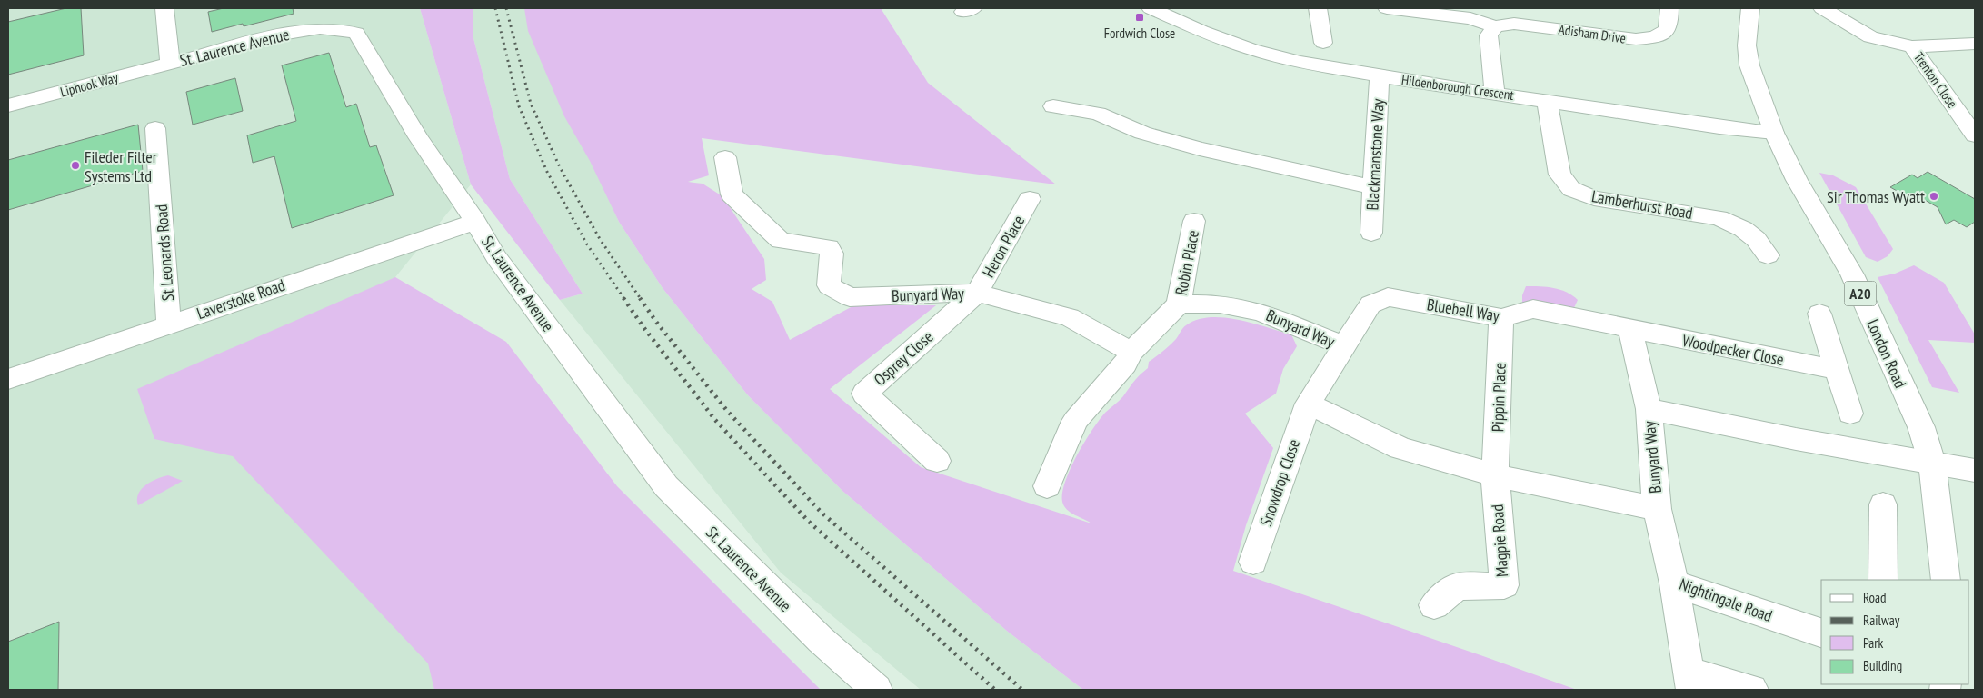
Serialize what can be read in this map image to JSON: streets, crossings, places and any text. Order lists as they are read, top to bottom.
{
  "streets": {
    "street": [
      "Adisham Drive",
      "St. Laurence Avenue",
      "Trenton Close",
      "Liphook Way",
      "Hildenborough Crescent",
      "Blackmanstone Way",
      "Lamberhurst Road",
      "Heron Place",
      "St Leonards Road",
      "Robin Place",
      "A20",
      "Bunyard Way",
      "Laverstoke Road",
      "Bluebell Way",
      "Woodpecker Close",
      "London Road",
      "Osprey Close",
      "Pippin Place",
      "Snowdrop Close",
      "Magpie Road",
      "Nightingale Road"
    ]
  },
  "crossings": [
    ["St. Laurence Avenue", "Liphook Way"],
    ["St. Laurence Avenue", "Laverstoke Road"],
    ["Hildenborough Crescent", "Blackmanstone Way"],
    ["Hildenborough Crescent", "Lamberhurst Road"],
    ["Hildenborough Crescent", "London Road"],
    ["Heron Place", "Bunyard Way"],
    ["Heron Place", "Osprey Close"],
    ["St Leonards Road", "Laverstoke Road"],
    ["Robin Place", "Bunyard Way"],
    ["Bunyard Way", "Bluebell Way"],
    ["Bunyard Way", "London Road"],
    ["Bunyard Way", "Osprey Close"],
    ["Bunyard Way", "Pippin Place"],
    ["Bunyard Way", "Snowdrop Close"],
    ["Bunyard Way", "Magpie Road"],
    ["Bunyard Way", "Nightingale Road"],
    ["Bluebell Way", "Woodpecker Close"],
    ["Bluebell Way", "Pippin Place"],
    ["Pippin Place", "Magpie Road"]
  ],
  "places": {
    "transit": ["Fordwich Close"],
    "other": ["Fileder Filter Systems Ltd", "Sir Thomas Wyatt"]
  },
  "legend": [
    "Road",
    "Railway",
    "Park",
    "Building"
  ]
}
